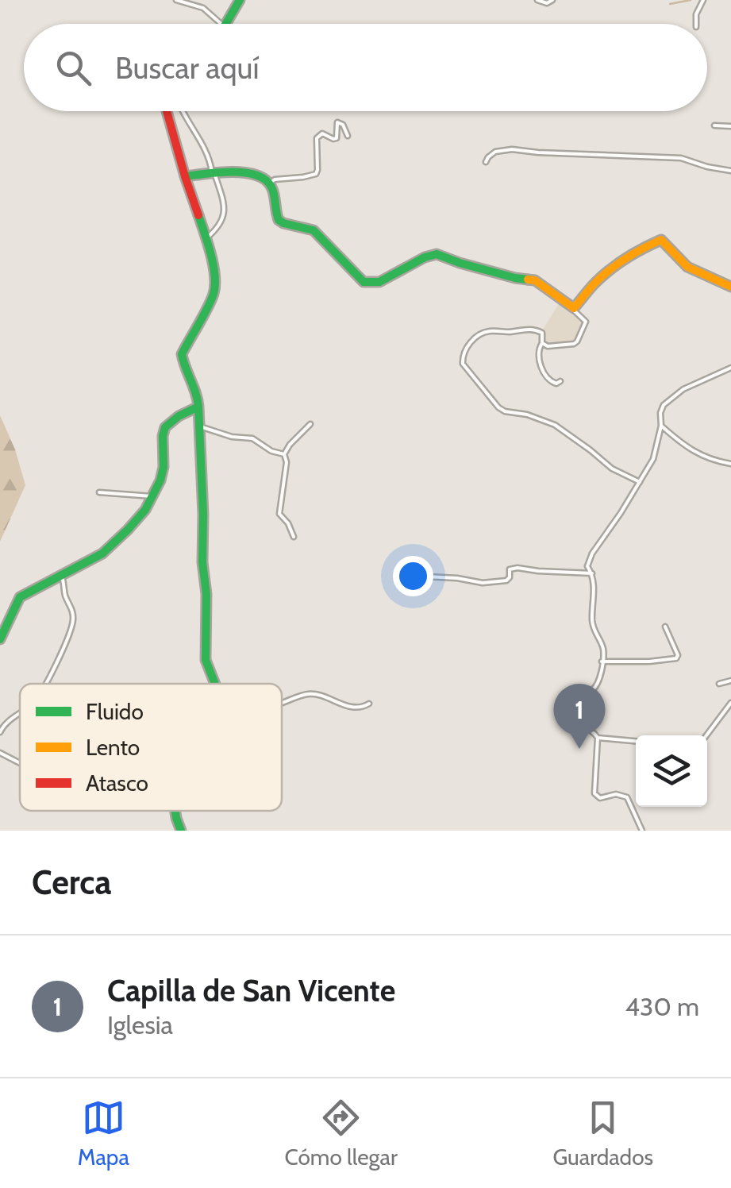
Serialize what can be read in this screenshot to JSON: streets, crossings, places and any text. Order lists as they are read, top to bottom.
{
  "legend": ["Fluido", "Lento", "Atasco"],
  "page": {
    "search": "Buscar aquí",
    "pins": "1",
    "heading": "Cerca",
    "list": [
      {
        "mark": "1",
        "name": "Capilla de San Vicente",
        "note": "Iglesia",
        "value": "430 m"
      }
    ],
    "nav": ["Mapa", "Cómo llegar", "Guardados"]
  }
}
